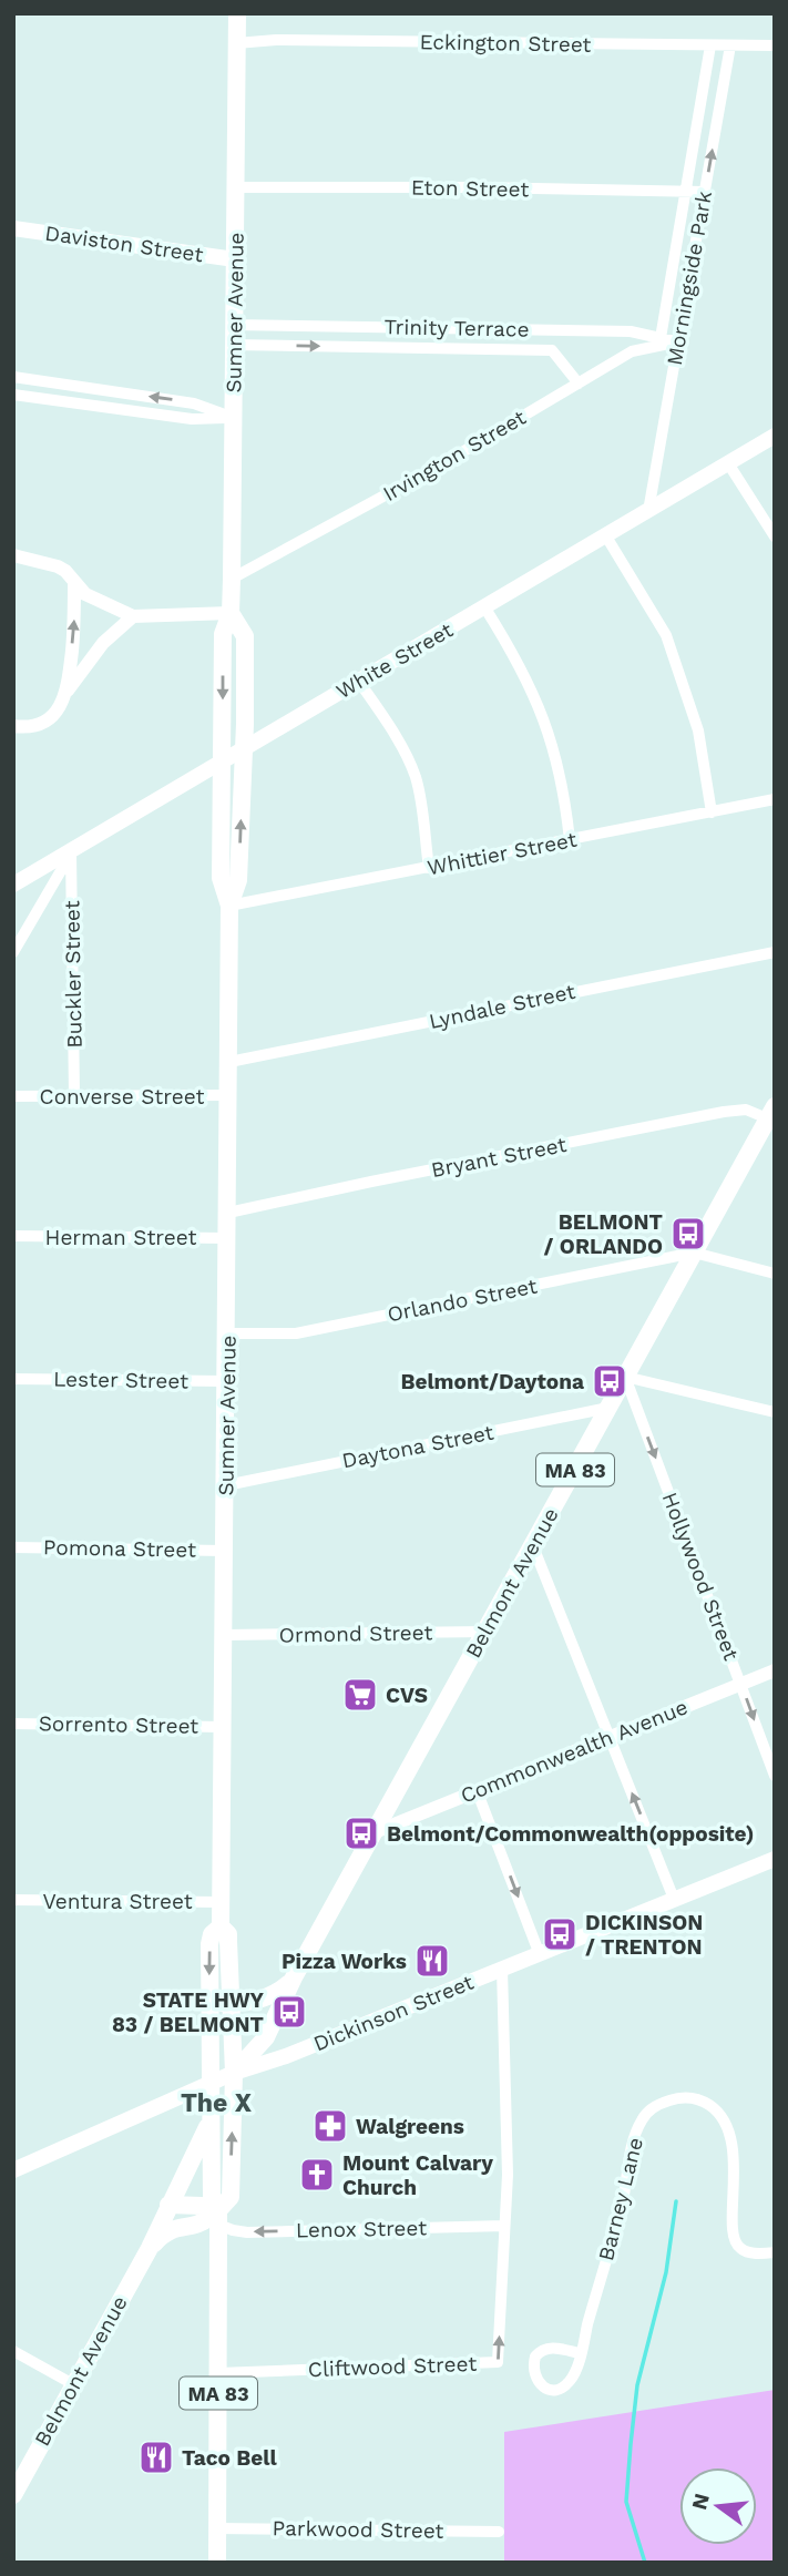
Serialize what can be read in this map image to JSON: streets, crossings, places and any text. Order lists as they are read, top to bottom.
{
  "streets": {
    "main road": [
      "Daviston Street",
      "Sumner Avenue",
      "White Street",
      "MA 83",
      "Belmont Avenue",
      "Dickinson Street"
    ],
    "street": [
      "Eckington Street",
      "Eton Street",
      "Morningside Park",
      "Trinity Terrace",
      "Irvington Street",
      "Whittier Street",
      "Buckler Street",
      "Lyndale Street",
      "Converse Street",
      "Bryant Street",
      "Herman Street",
      "Orlando Street",
      "Lester Street",
      "Daytona Street",
      "Pomona Street",
      "Hollywood Street",
      "Ormond Street",
      "Sorrento Street",
      "Commonwealth Avenue",
      "Ventura Street",
      "Barney Lane",
      "Lenox Street",
      "Cliftwood Street",
      "Parkwood Street"
    ]
  },
  "crossings": [
    ["Eckington Street", "Morningside Park"],
    ["Eckington Street", "Sumner Avenue"],
    ["Eton Street", "Morningside Park"],
    ["Eton Street", "Sumner Avenue"],
    ["Daviston Street", "Sumner Avenue"],
    ["Morningside Park", "Trinity Terrace"],
    ["Morningside Park", "Irvington Street"],
    ["Morningside Park", "White Street"],
    ["Sumner Avenue", "Trinity Terrace"],
    ["Sumner Avenue", "Irvington Street"],
    ["Sumner Avenue", "White Street"],
    ["Sumner Avenue", "Whittier Street"],
    ["Sumner Avenue", "Lyndale Street"],
    ["Sumner Avenue", "Converse Street"],
    ["Sumner Avenue", "Bryant Street"],
    ["Sumner Avenue", "Herman Street"],
    ["Sumner Avenue", "Orlando Street"],
    ["Sumner Avenue", "Lester Street"],
    ["Sumner Avenue", "Daytona Street"],
    ["Sumner Avenue", "Pomona Street"],
    ["Sumner Avenue", "Belmont Avenue"],
    ["Sumner Avenue", "Ormond Street"],
    ["Sumner Avenue", "Sorrento Street"],
    ["Sumner Avenue", "Ventura Street"],
    ["Sumner Avenue", "Dickinson Street"],
    ["Sumner Avenue", "Lenox Street"],
    ["Sumner Avenue", "Cliftwood Street"],
    ["Sumner Avenue", "Parkwood Street"],
    ["Trinity Terrace", "Irvington Street"],
    ["White Street", "Buckler Street"],
    ["Buckler Street", "Converse Street"],
    ["Bryant Street", "Belmont Avenue"],
    ["Orlando Street", "Belmont Avenue"],
    ["Daytona Street", "Belmont Avenue"],
    ["Hollywood Street", "Belmont Avenue"],
    ["Hollywood Street", "Commonwealth Avenue"],
    ["Belmont Avenue", "Ormond Street"],
    ["Belmont Avenue", "Commonwealth Avenue"],
    ["Belmont Avenue", "Dickinson Street"],
    ["Belmont Avenue", "Lenox Street"],
    ["Dickinson Street", "Cliftwood Street"],
    ["Lenox Street", "Cliftwood Street"]
  ],
  "one_way": ["Hollywood Street", "Lenox Street"],
  "districts": ["The X"],
  "places": {
    "bus stop": [
      "BELMONT / ORLANDO",
      "Belmont/Daytona",
      "Belmont/Commonwealth(opposite)",
      "DICKINSON / TRENTON",
      "STATE HWY 83 / BELMONT"
    ],
    "supermarket": ["CVS"],
    "restaurant": ["Pizza Works", "Taco Bell"],
    "pharmacy": ["Walgreens"],
    "church": ["Mount Calvary Church"]
  },
  "north": "left"
}
